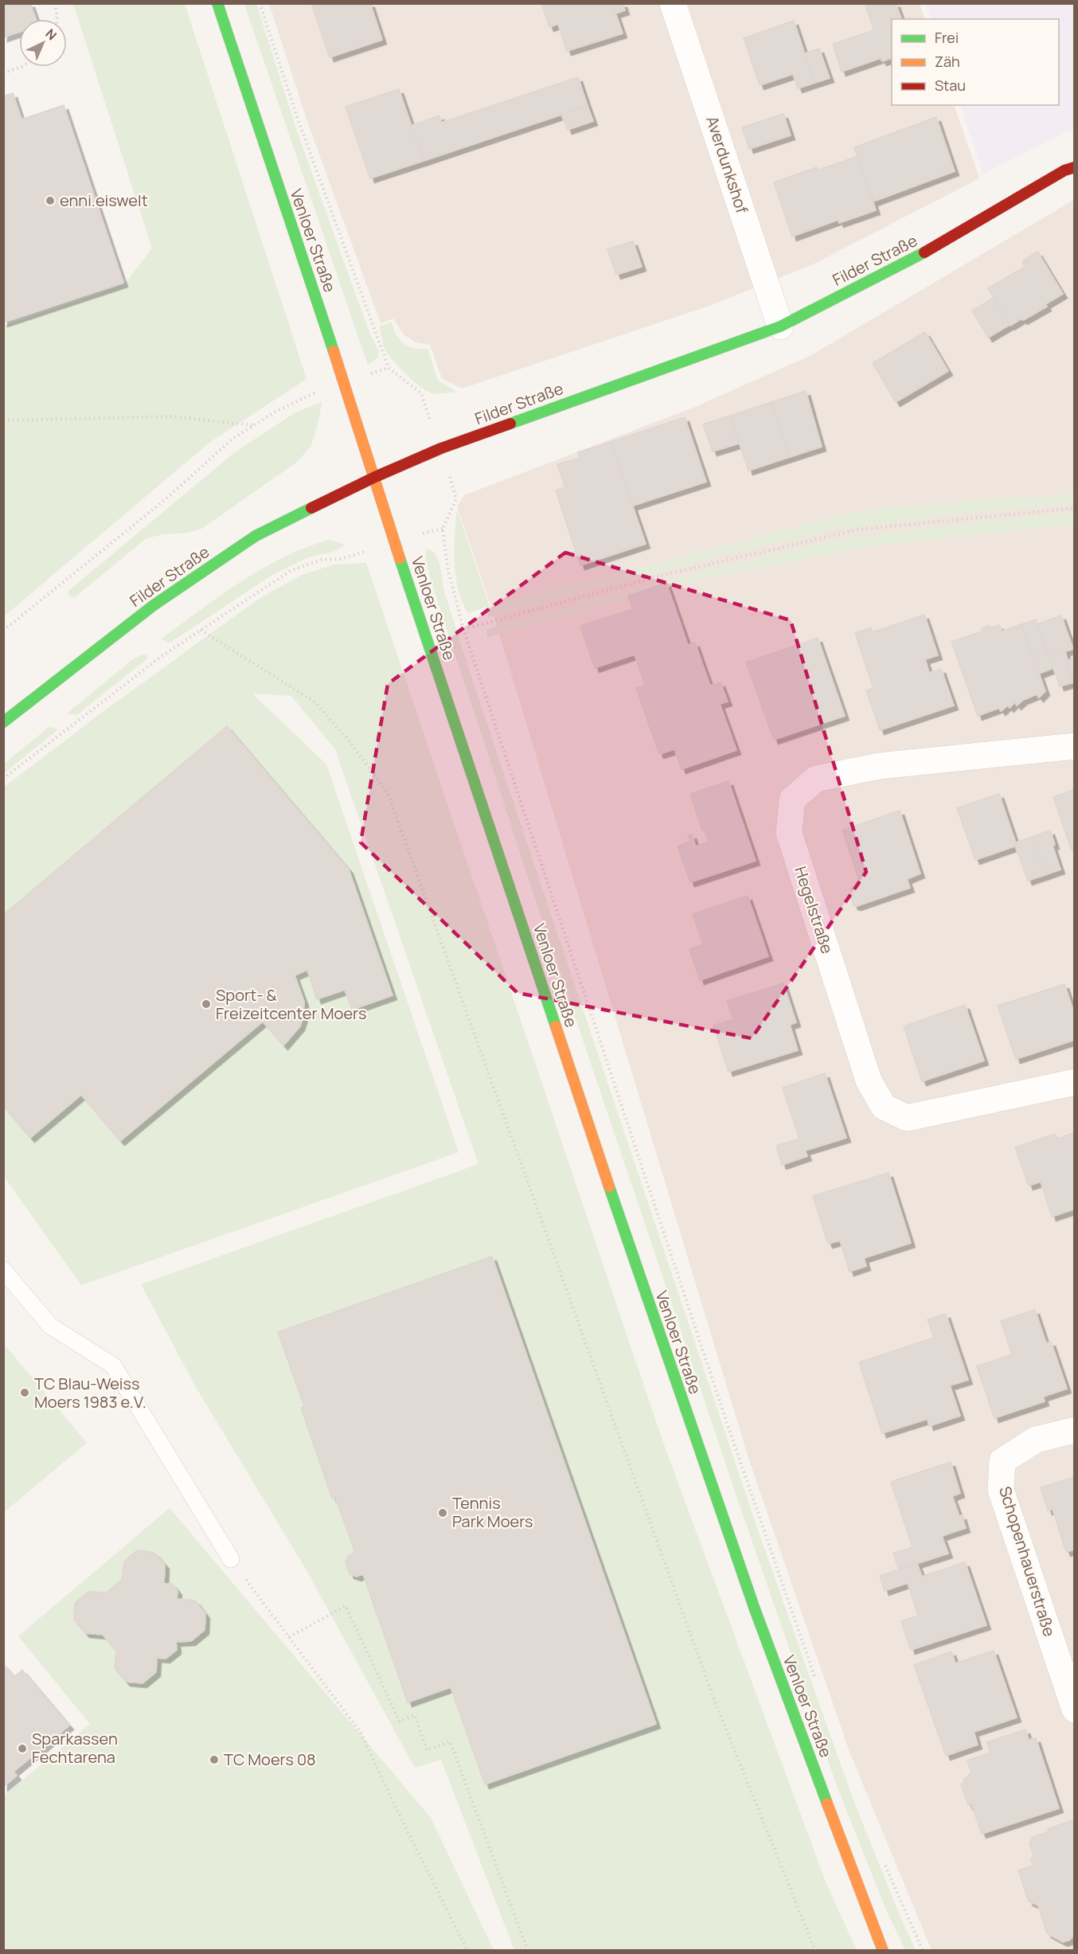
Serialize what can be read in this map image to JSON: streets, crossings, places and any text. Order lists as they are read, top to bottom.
{
  "streets": {
    "main road": ["Venloer Straße", "Filder Straße"],
    "street": ["Averdunkshof", "Hegelstraße", "Schopenhauerstraße"]
  },
  "crossings": [
    ["Averdunkshof", "Filder Straße"],
    ["Venloer Straße", "Filder Straße"]
  ],
  "places": [
    "enni.eiswelt",
    "Sport- & Freizeitcenter Moers",
    "TC Blau-Weiss Moers 1983 e.V.",
    "Tennis Park Moers",
    "Sparkassen Fechtarena",
    "TC Moers 08"
  ],
  "legend": ["Frei", "Zäh", "Stau"],
  "north": "top right"
}
